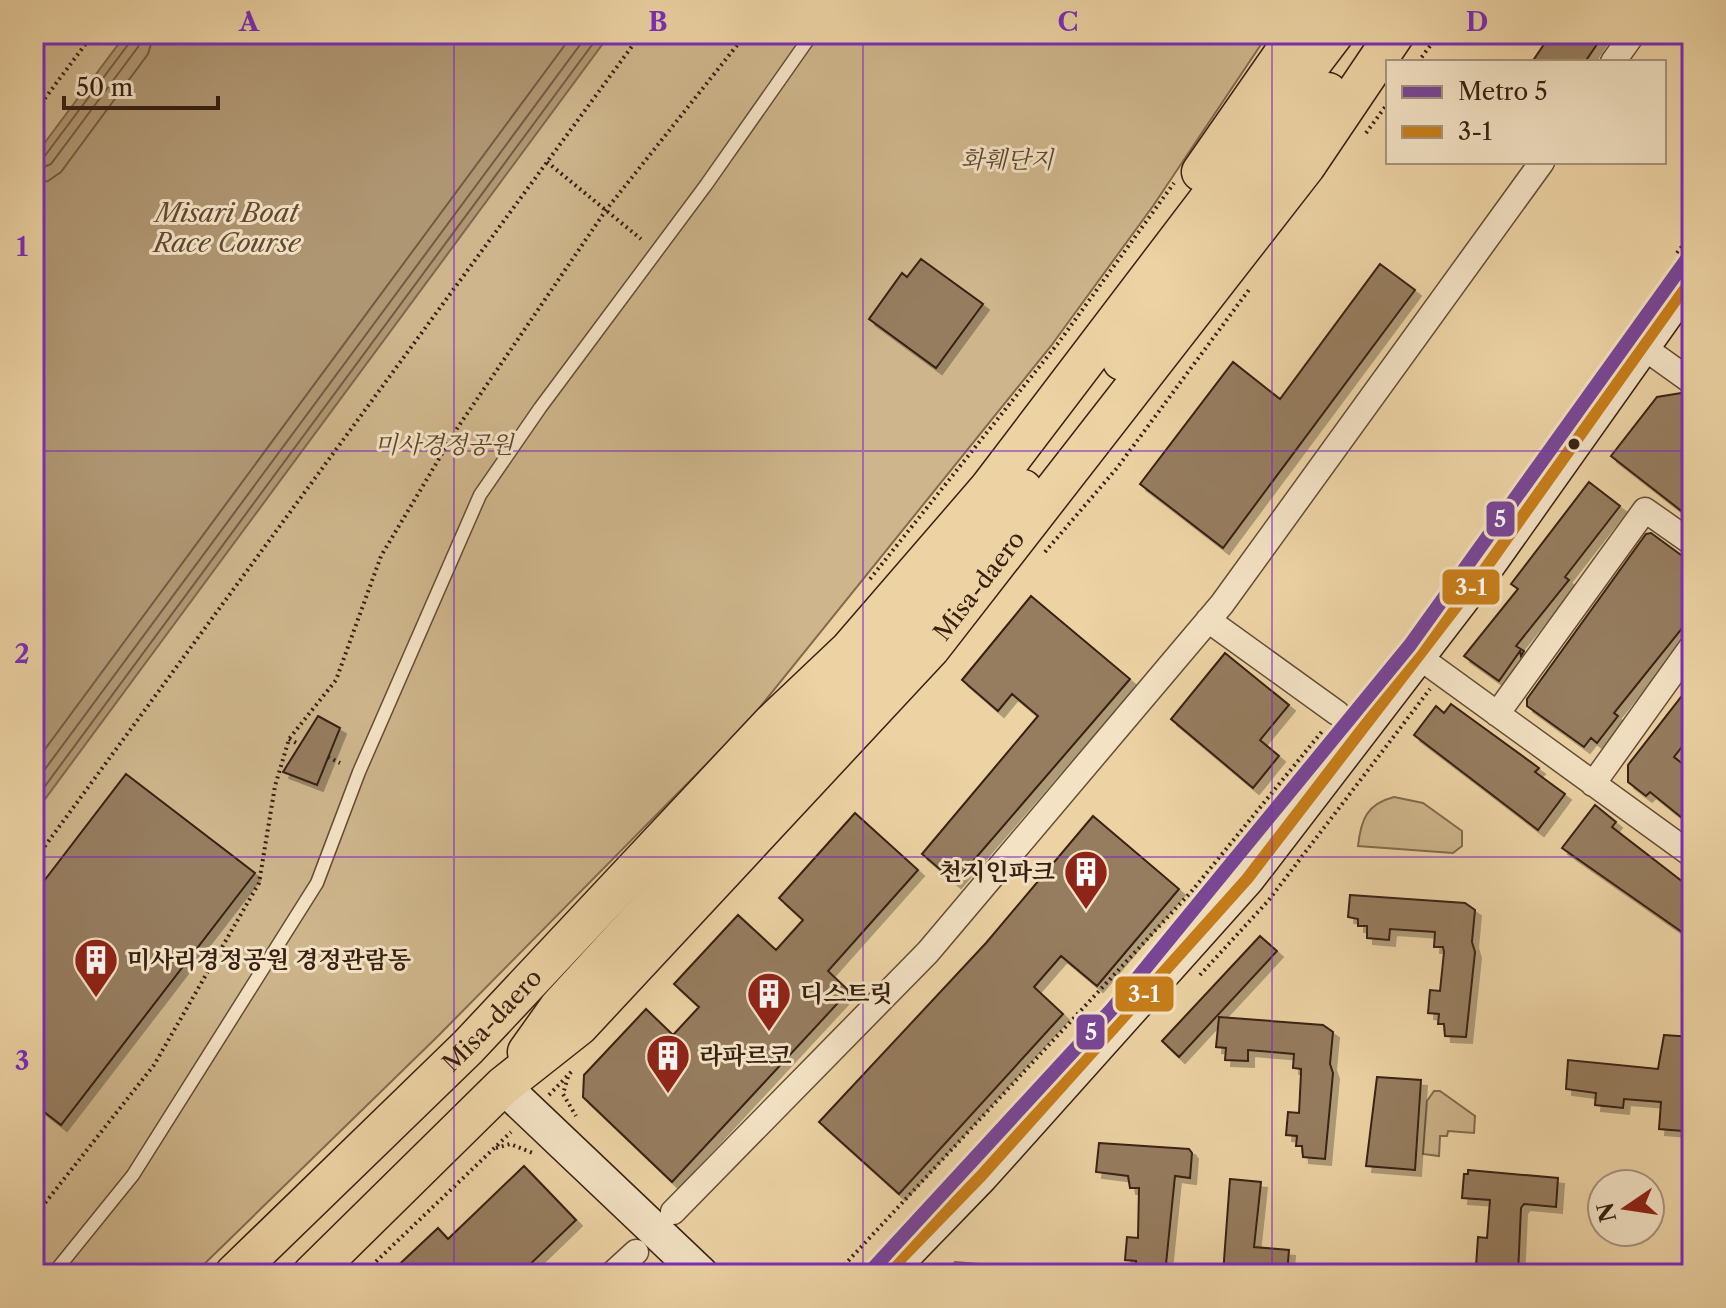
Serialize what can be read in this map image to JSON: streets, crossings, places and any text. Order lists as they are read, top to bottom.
{
  "streets": {
    "main road": ["Misa-daero"]
  },
  "water": ["Misari Boat Race Course"],
  "parks": ["화훼단지", "미사경정공원"],
  "places": {
    "building": [
      "천지인파크",
      "미사리경정공원 경정관람동",
      "디스트릿",
      "라파르코"
    ]
  },
  "lines": ["metro line 5", "transit line 3-1"],
  "legend": ["Metro 5", "3-1"],
  "scale_bar": "50 m",
  "north": "left",
  "grid": {
    "columns": [
      "A",
      "B",
      "C",
      "D"
    ],
    "rows": ["1", "2", "3"]
  }
}
